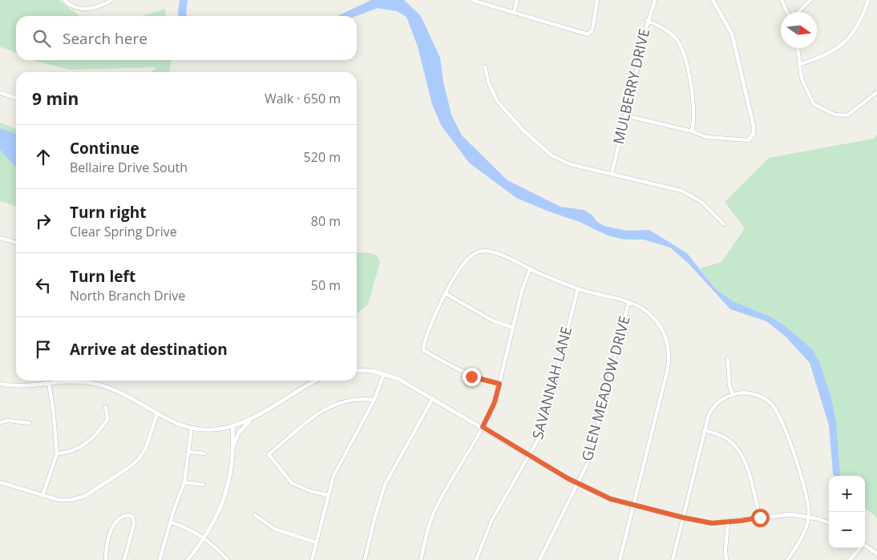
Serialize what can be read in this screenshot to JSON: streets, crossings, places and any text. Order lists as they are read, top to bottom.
{
  "streets": {
    "street": ["MULBERRY DRIVE", "SAVANNAH LANE", "GLEN MEADOW DRIVE"]
  },
  "north": "right",
  "page": {
    "search": "Search here",
    "heading": ["9 min", "Walk · 650 m"],
    "list": [
      ["Continue", "Bellaire Drive South", "520 m"],
      ["Turn right", "Clear Spring Drive", "80 m"],
      ["Turn left", "North Branch Drive", "50 m"],
      "Arrive at destination"
    ],
    "map_buttons": ["+", "−"]
  }
}
